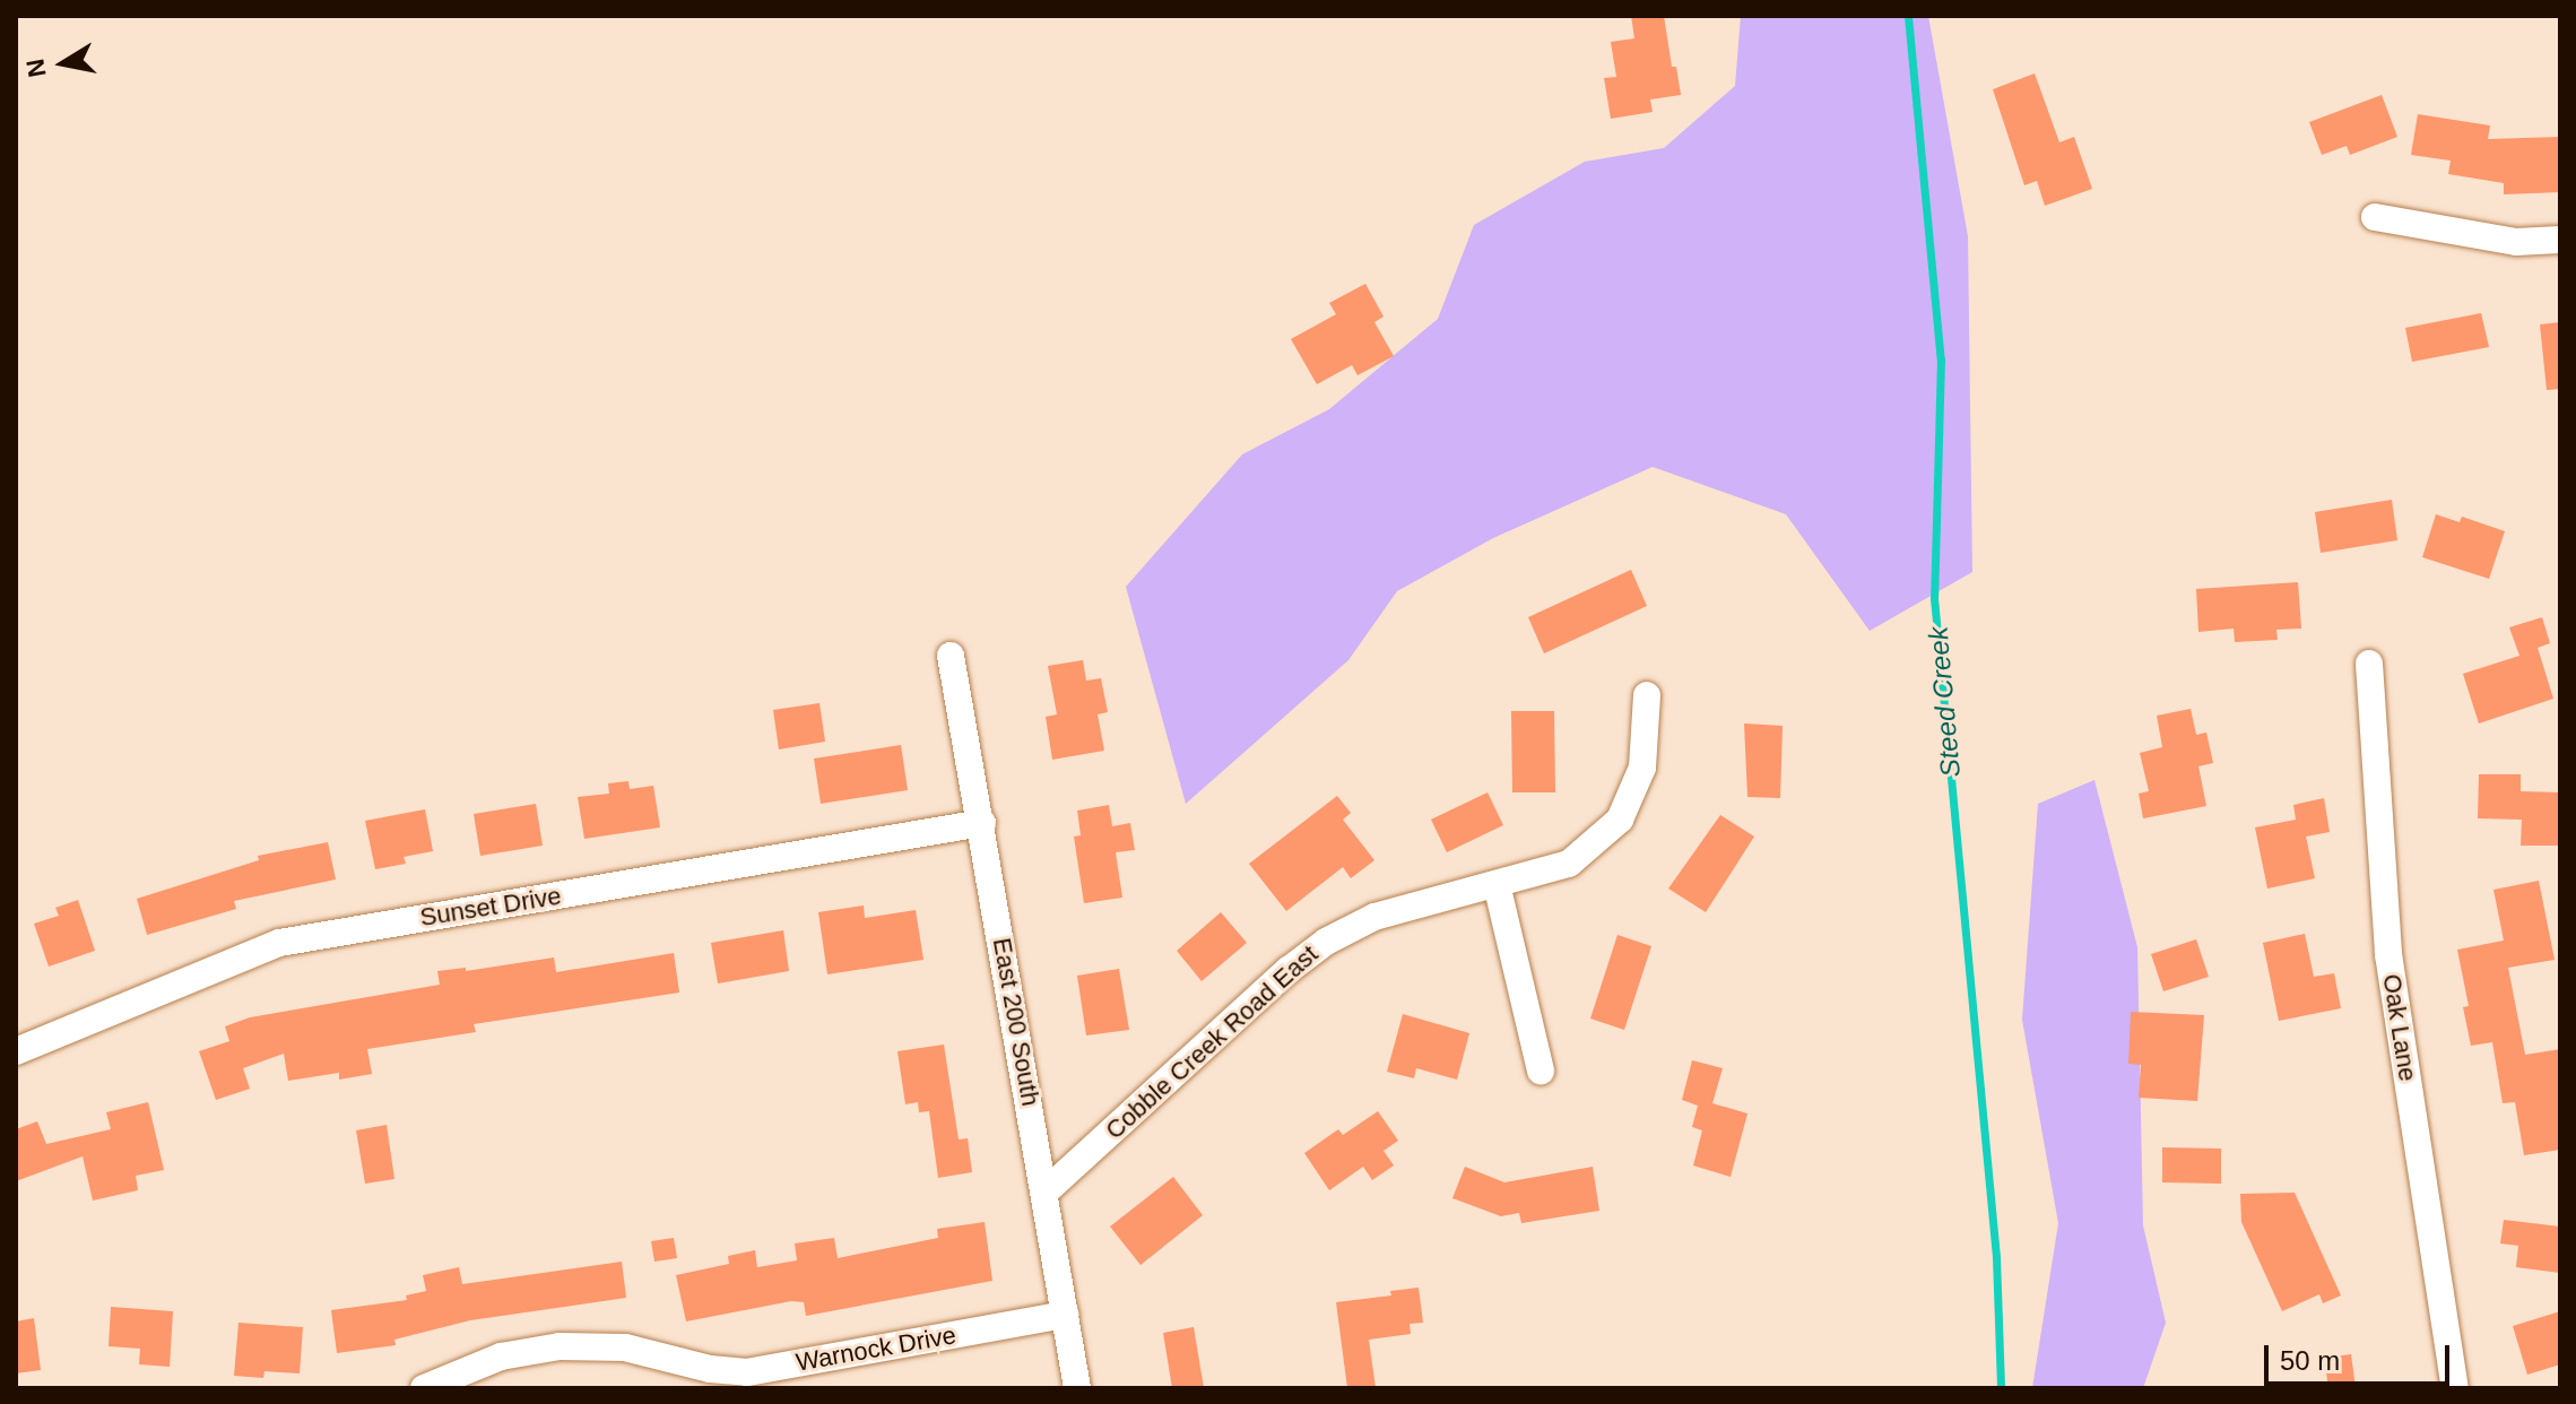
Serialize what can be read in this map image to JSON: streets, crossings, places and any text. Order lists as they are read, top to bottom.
{
  "streets": {
    "street": [
      "Sunset Drive",
      "East 200 South",
      "Oak Lane",
      "Cobble Creek Road East",
      "Warnock Drive"
    ]
  },
  "crossings": [
    ["Sunset Drive", "East 200 South"],
    ["East 200 South", "Cobble Creek Road East"],
    ["East 200 South", "Warnock Drive"]
  ],
  "water": ["Steed Creek"],
  "scale_bar": "50 m",
  "north": "left"
}
